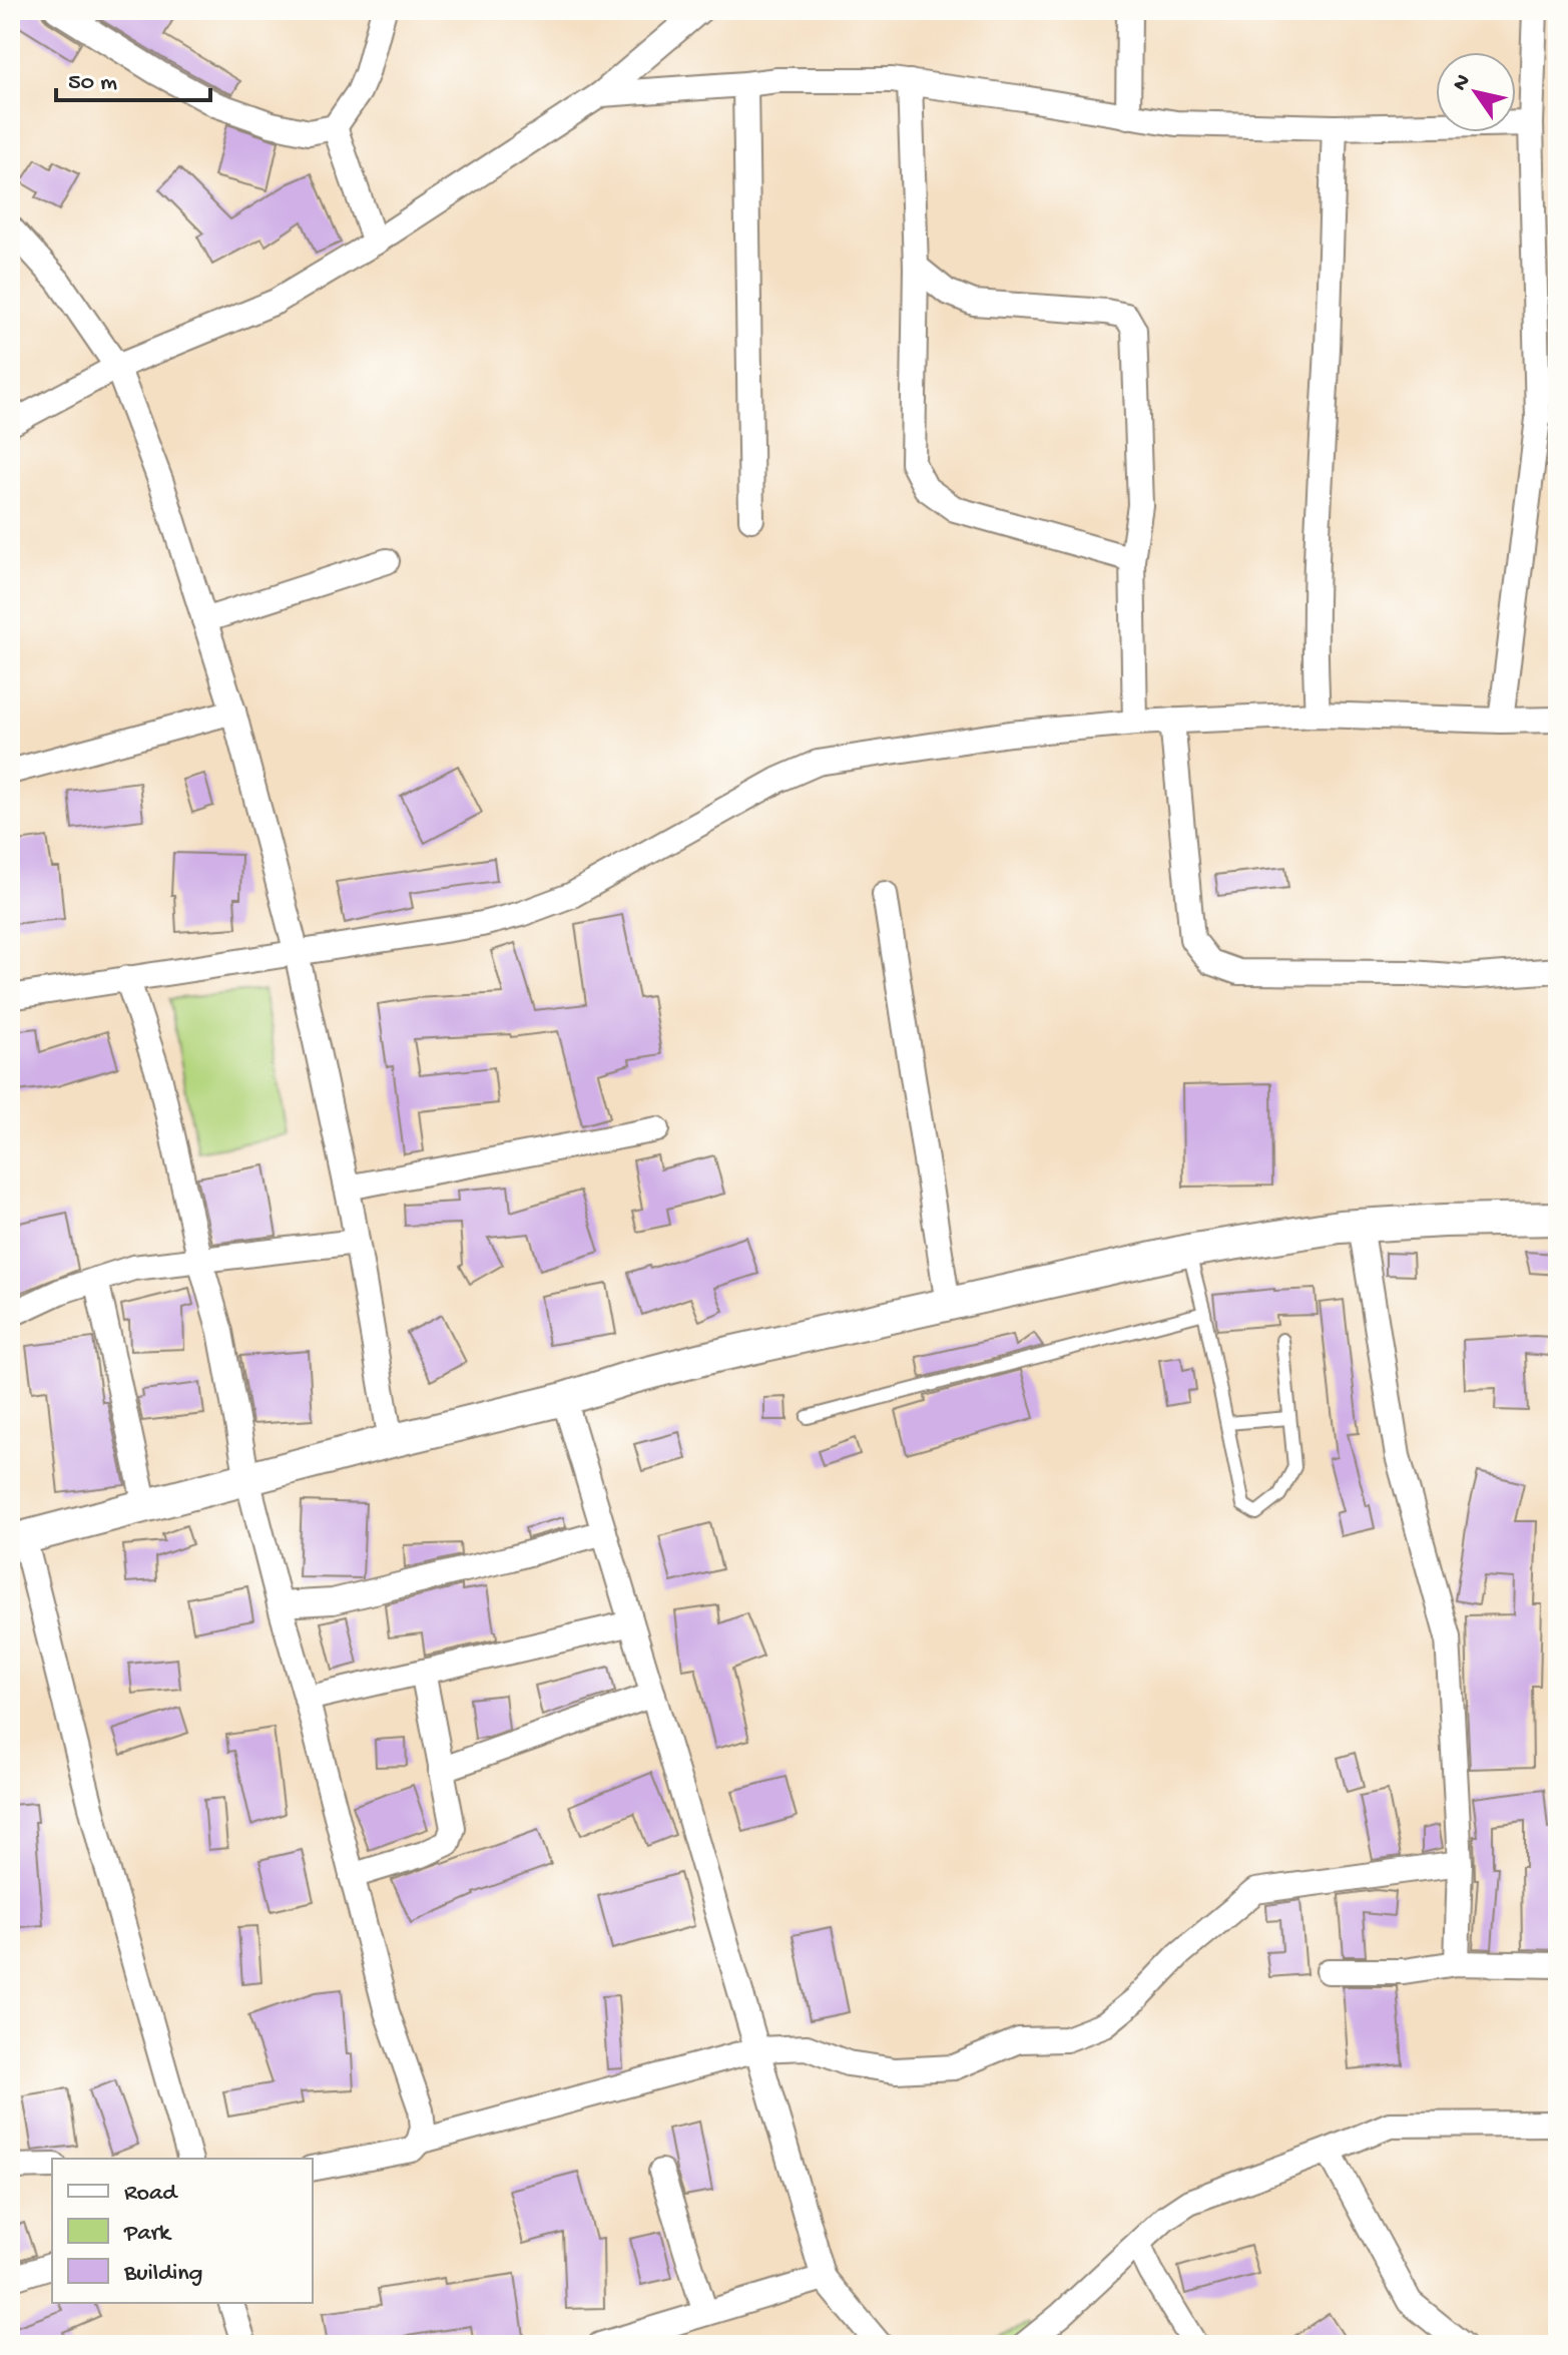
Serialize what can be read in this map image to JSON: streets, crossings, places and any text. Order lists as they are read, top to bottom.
{
  "legend": ["Road", "Park", "Building"],
  "scale_bar": "50 m",
  "north": "top left"
}
